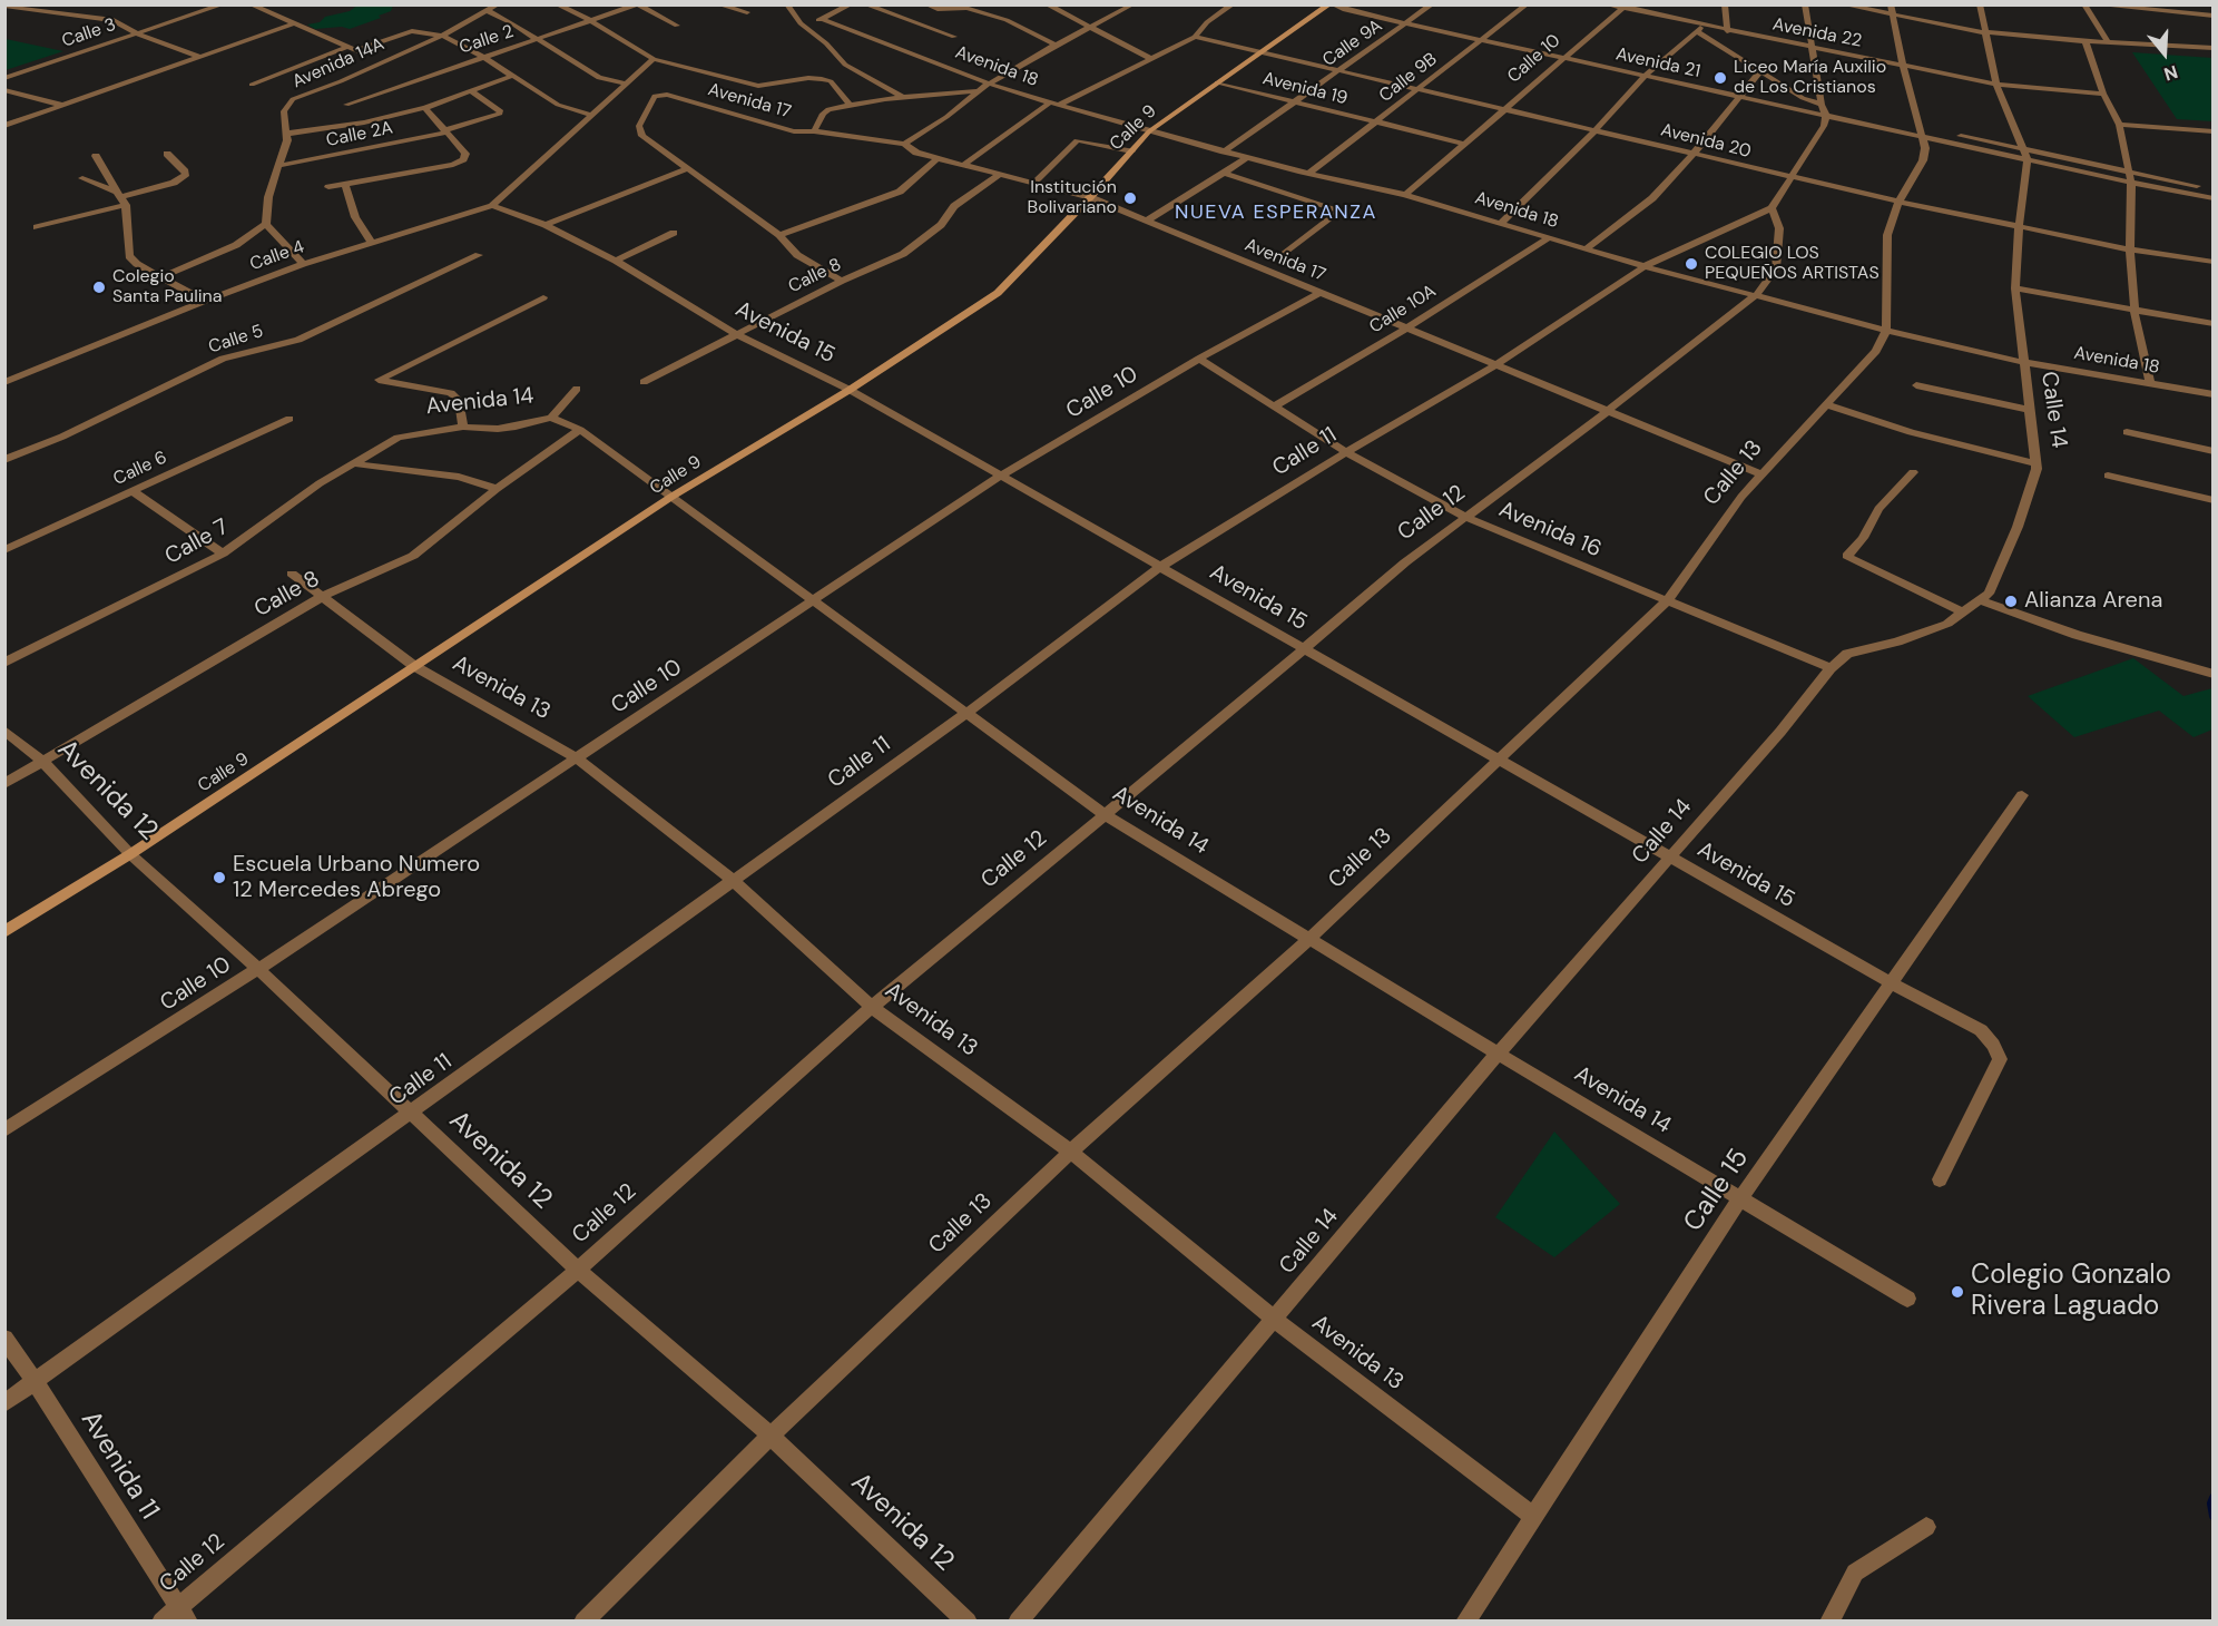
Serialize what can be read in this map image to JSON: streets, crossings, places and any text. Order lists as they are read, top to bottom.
{
  "streets": {
    "street": [
      "Calle 3",
      "Avenida 22",
      "Calle 2",
      "Calle 9A",
      "Calle 10",
      "Avenida 14A",
      "Avenida 21",
      "Avenida 18",
      "Calle 9B",
      "Avenida 19",
      "Avenida 17",
      "Calle 9",
      "Calle 2A",
      "Avenida 20",
      "Calle 4",
      "Calle 8",
      "Calle 10A",
      "Avenida 15",
      "Calle 5",
      "Avenida 14",
      "Calle 14",
      "Calle 11",
      "Calle 6",
      "Calle 13",
      "Calle 12",
      "Avenida 16",
      "Calle 7",
      "Avenida 13",
      "Avenida 12",
      "Calle 15",
      "Avenida 11"
    ]
  },
  "crossings": [
    ["Avenida 22", "Calle 10"],
    ["Calle 2", "Avenida 14A"],
    ["Calle 2", "Calle 2A"],
    ["Calle 9A", "Avenida 21"],
    ["Calle 9A", "Avenida 18"],
    ["Calle 9A", "Avenida 19"],
    ["Calle 9A", "Avenida 20"],
    ["Calle 10", "Avenida 21"],
    ["Calle 10", "Avenida 18"],
    ["Calle 10", "Avenida 19"],
    ["Calle 10", "Avenida 17"],
    ["Calle 10", "Avenida 20"],
    ["Calle 10", "Avenida 15"],
    ["Calle 10", "Avenida 14"],
    ["Calle 10", "Avenida 16"],
    ["Calle 10", "Avenida 13"],
    ["Calle 10", "Avenida 12"],
    ["Avenida 14A", "Calle 2A"],
    ["Avenida 21", "Calle 9B"],
    ["Avenida 21", "Calle 9"],
    ["Avenida 21", "Calle 14"],
    ["Avenida 18", "Calle 9B"],
    ["Avenida 18", "Calle 9"],
    ["Avenida 18", "Calle 10A"],
    ["Avenida 18", "Calle 14"],
    ["Avenida 18", "Calle 11"],
    ["Avenida 18", "Calle 13"],
    ["Avenida 18", "Calle 12"],
    ["Calle 9B", "Avenida 19"],
    ["Calle 9B", "Avenida 20"],
    ["Avenida 19", "Calle 9"],
    ["Avenida 17", "Calle 9"],
    ["Avenida 17", "Calle 8"],
    ["Avenida 17", "Calle 10A"],
    ["Avenida 17", "Calle 11"],
    ["Avenida 17", "Calle 13"],
    ["Avenida 17", "Calle 12"],
    ["Calle 9", "Avenida 20"],
    ["Calle 9", "Avenida 15"],
    ["Calle 9", "Avenida 14"],
    ["Calle 9", "Avenida 13"],
    ["Calle 9", "Avenida 12"],
    ["Avenida 20", "Calle 14"],
    ["Calle 4", "Avenida 15"],
    ["Calle 8", "Avenida 15"],
    ["Calle 8", "Avenida 14"],
    ["Calle 8", "Avenida 13"],
    ["Calle 8", "Avenida 12"],
    ["Calle 10A", "Avenida 16"],
    ["Avenida 15", "Calle 14"],
    ["Avenida 15", "Calle 11"],
    ["Avenida 15", "Calle 13"],
    ["Avenida 15", "Calle 12"],
    ["Avenida 15", "Calle 15"],
    ["Avenida 14", "Calle 14"],
    ["Avenida 14", "Calle 11"],
    ["Avenida 14", "Calle 13"],
    ["Avenida 14", "Calle 12"],
    ["Avenida 14", "Calle 7"],
    ["Avenida 14", "Calle 15"],
    ["Calle 14", "Avenida 16"],
    ["Calle 14", "Avenida 13"],
    ["Calle 11", "Calle 12"],
    ["Calle 11", "Avenida 16"],
    ["Calle 11", "Avenida 13"],
    ["Calle 11", "Avenida 12"],
    ["Calle 11", "Avenida 11"],
    ["Calle 13", "Avenida 16"],
    ["Calle 13", "Avenida 13"],
    ["Calle 13", "Avenida 12"],
    ["Calle 12", "Avenida 16"],
    ["Calle 12", "Avenida 13"],
    ["Calle 12", "Avenida 12"],
    ["Calle 12", "Avenida 11"],
    ["Avenida 13", "Calle 15"]
  ],
  "districts": ["NUEVA ESPERANZA"],
  "places": [
    "Liceo María Auxilio de Los Cristianos",
    "Institución Bolivariano",
    "COLEGIO LOS PEQUEÑOS ARTISTAS",
    "Colegio Santa Paulina",
    "Alianza Arena",
    "Escuela Urbano Numero 12 Mercedes Abrego",
    "Colegio Gonzalo Rivera Laguado"
  ],
  "north": "bottom"
}
